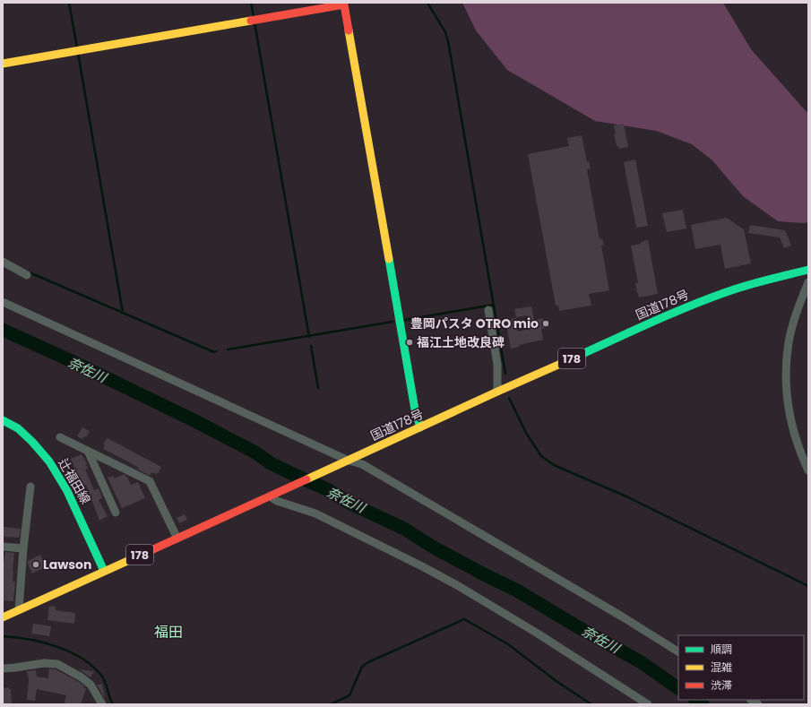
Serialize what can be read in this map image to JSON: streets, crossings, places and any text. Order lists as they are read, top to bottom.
{
  "streets": {
    "main road": ["国道178号", "178", "辻福田線"]
  },
  "crossings": [
    ["国道178号", "辻福田線"]
  ],
  "districts": ["福田"],
  "water": ["奈佐川"],
  "places": ["豊岡パスタ OTRO mio", "福江土地改良碑", "Lawson"],
  "legend": ["順調", "混雑", "渋滞"]
}
